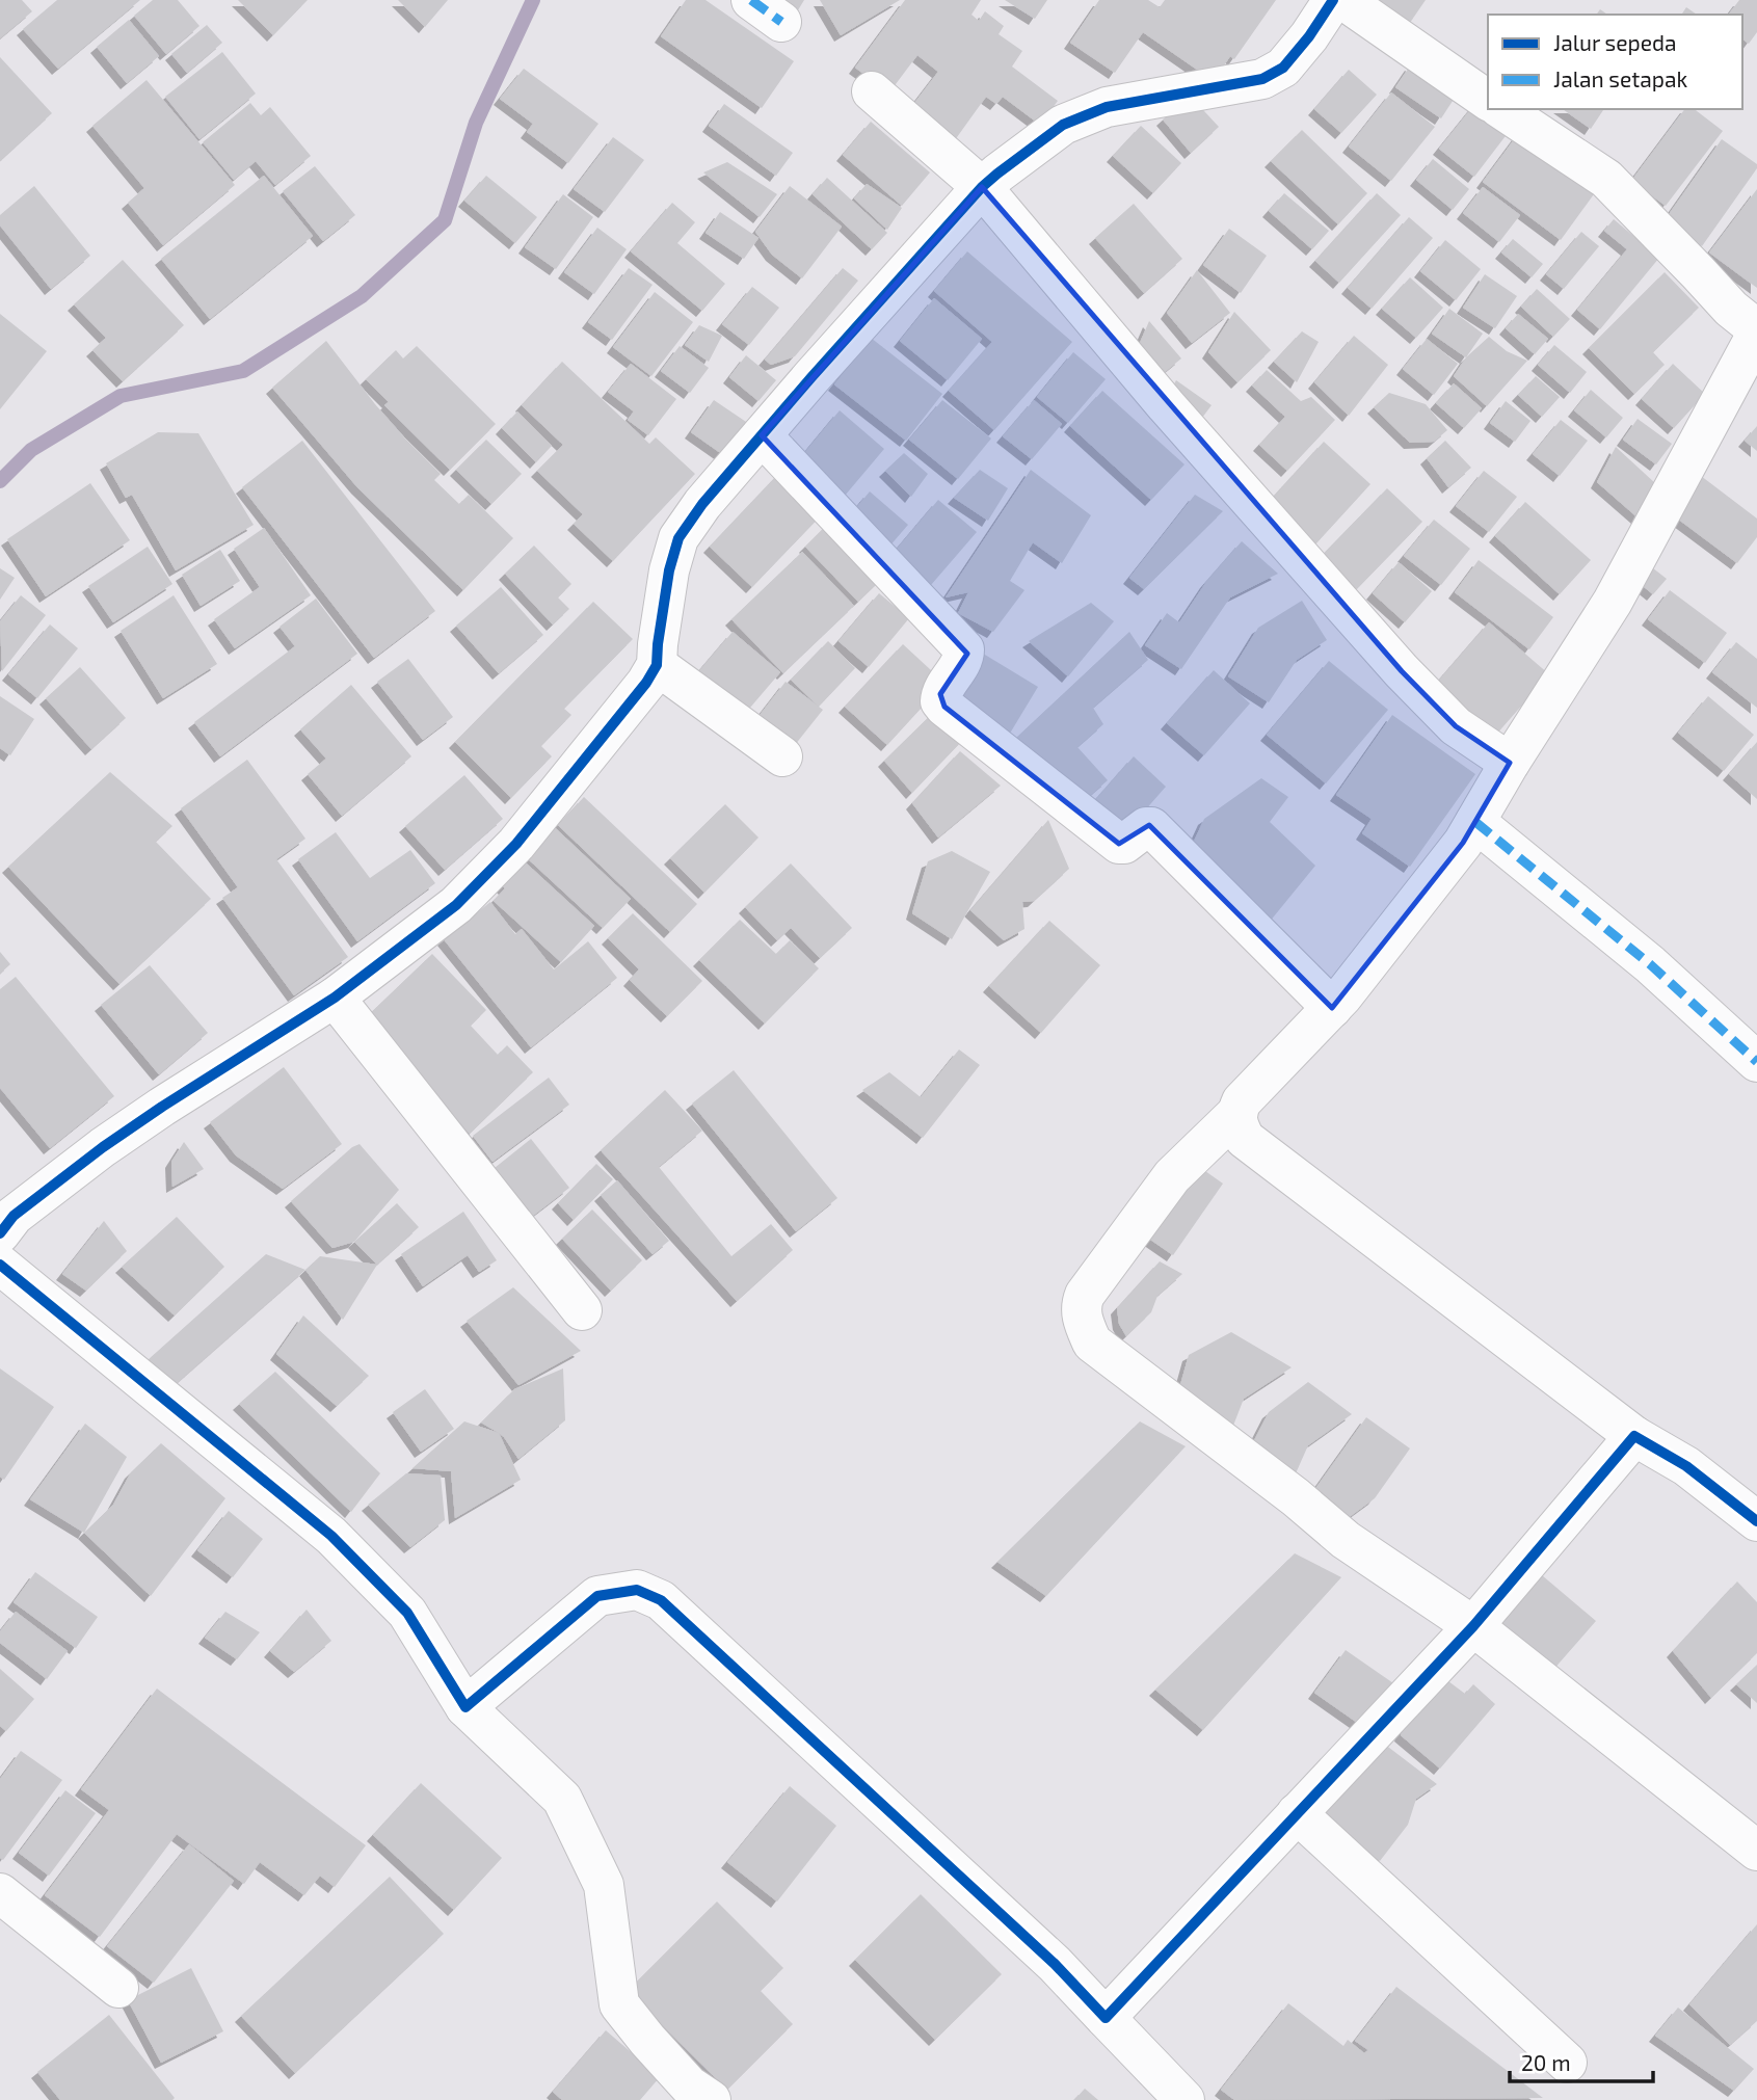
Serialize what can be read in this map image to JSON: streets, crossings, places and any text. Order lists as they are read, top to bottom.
{
  "legend": ["Jalur sepeda", "Jalan setapak"],
  "scale_bar": "20 m"
}
